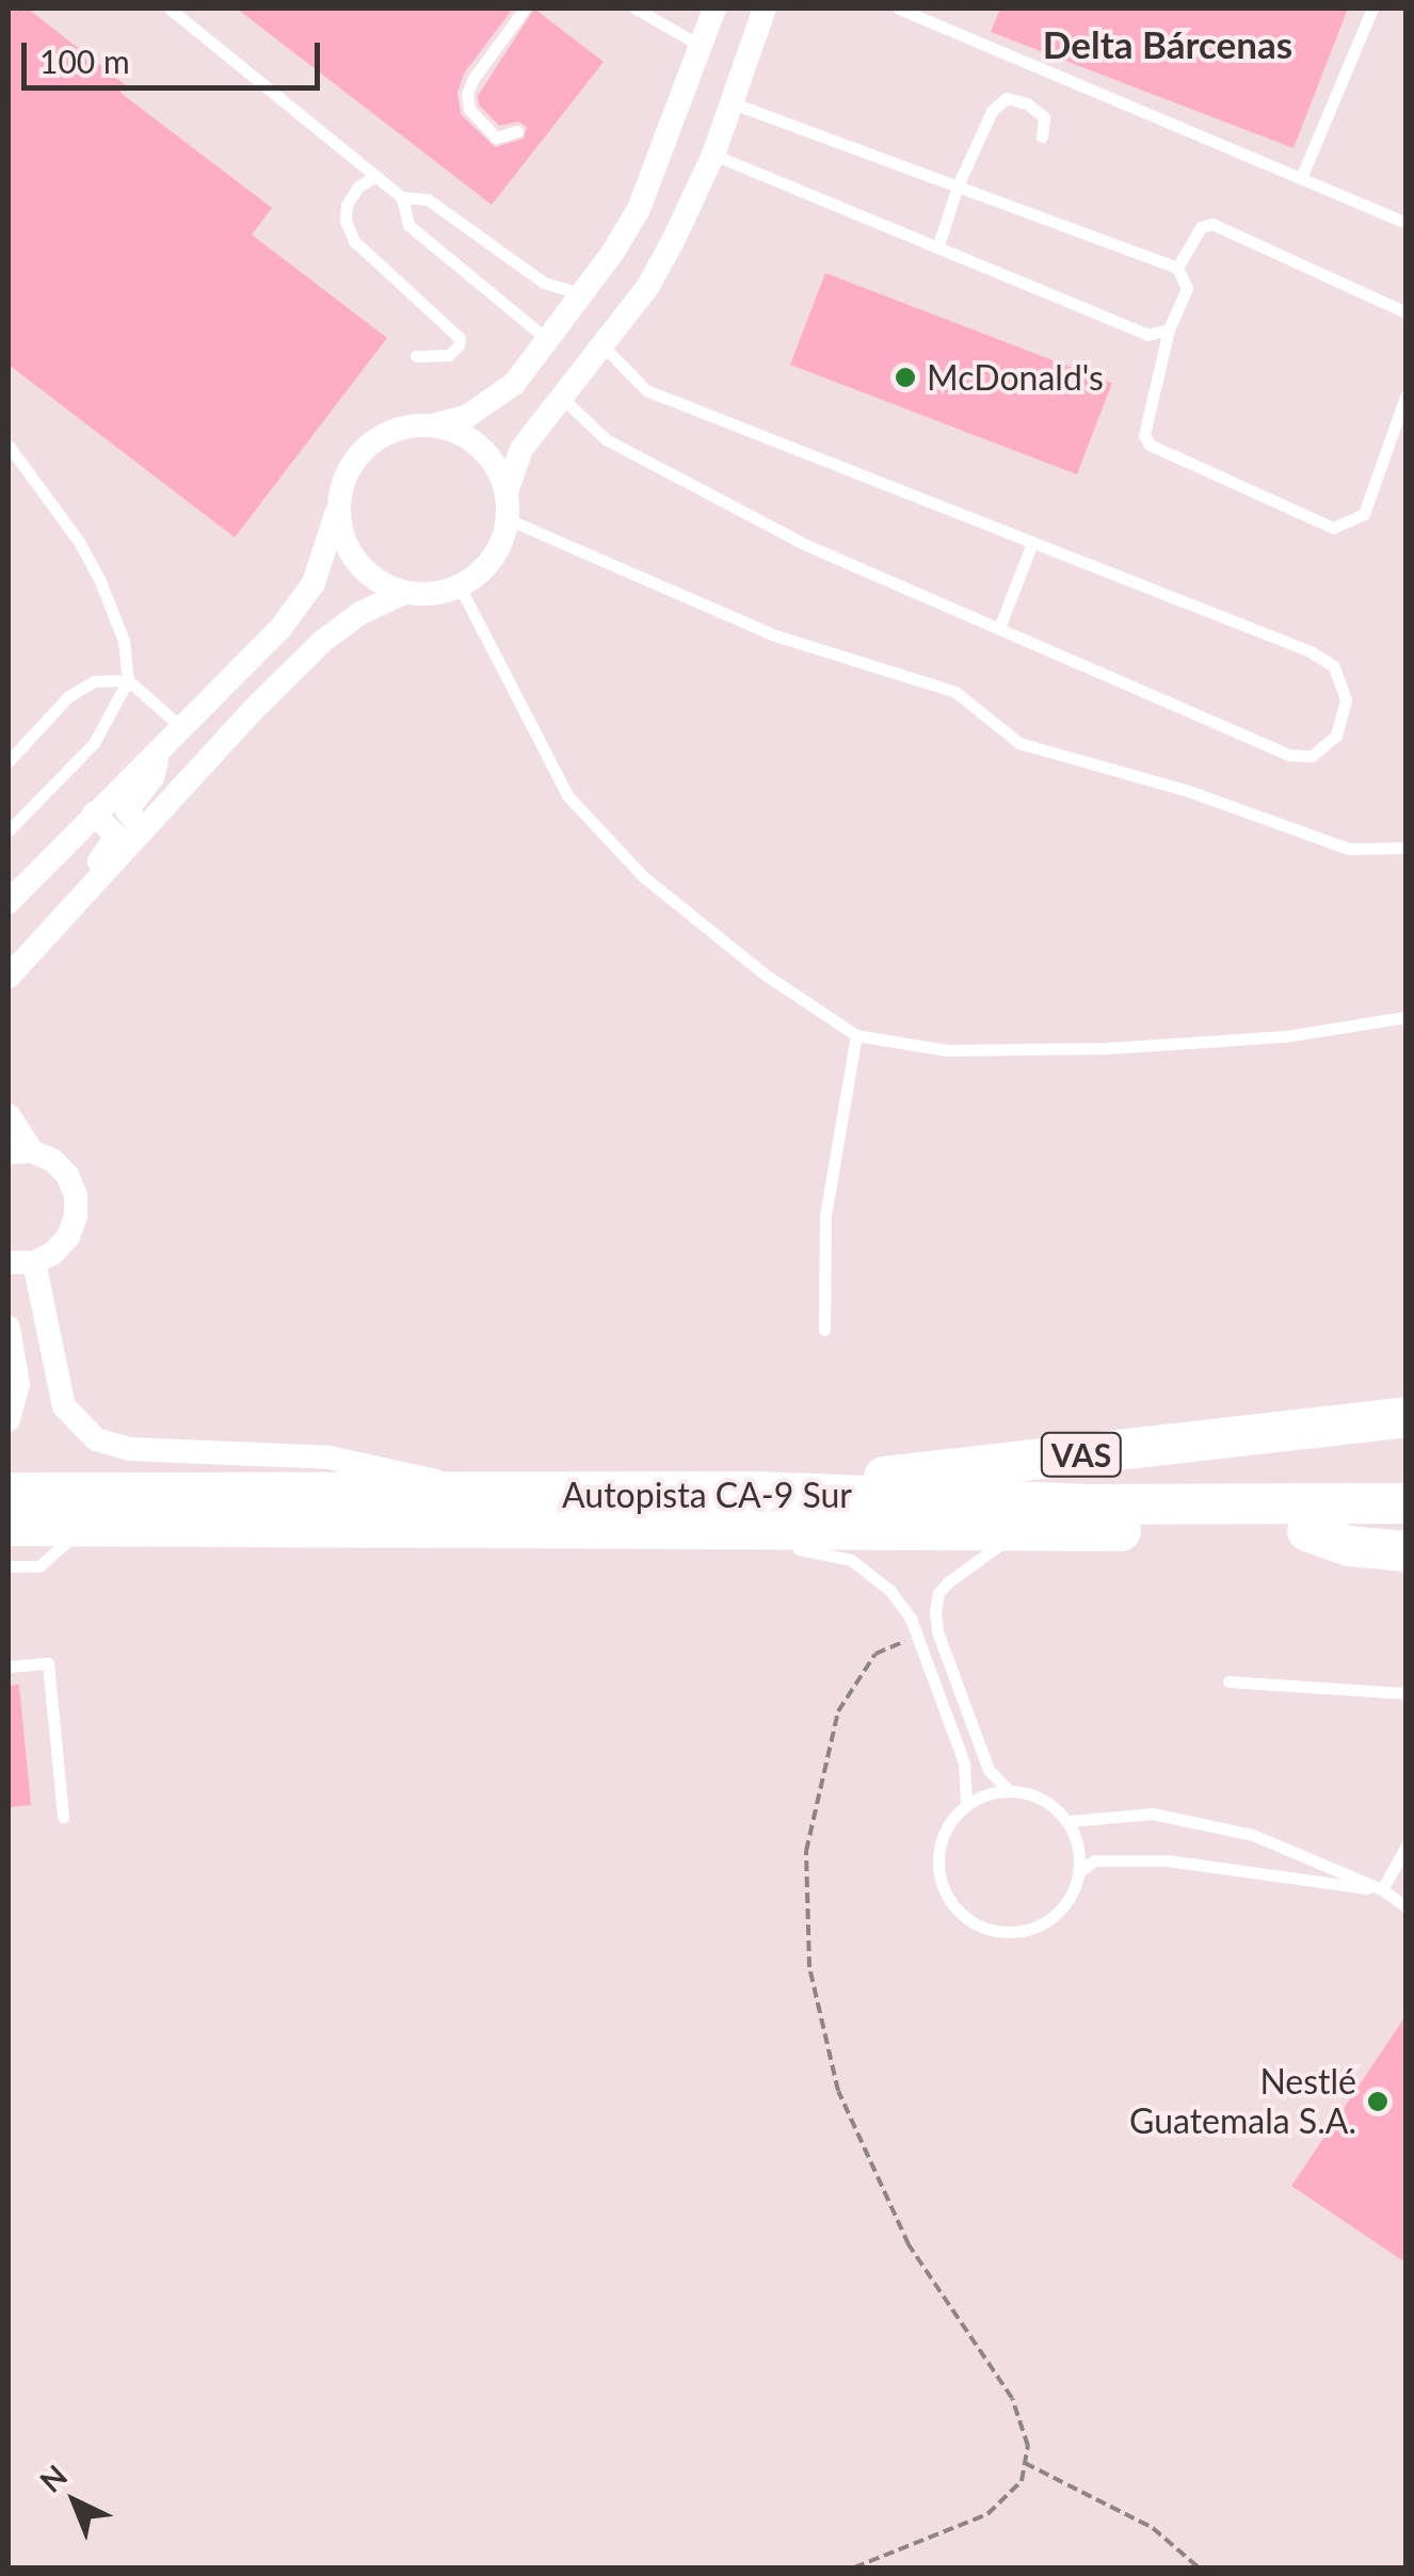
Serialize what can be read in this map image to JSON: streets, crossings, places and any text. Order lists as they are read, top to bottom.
{
  "streets": {
    "highway": ["VAS", "Autopista CA-9 Sur"]
  },
  "crossings": [
    ["VAS", "Autopista CA-9 Sur"]
  ],
  "districts": ["Delta Bárcenas"],
  "places": ["McDonald's", "Nestlé Guatemala S.A."],
  "scale_bar": "100 m",
  "north": "top left"
}
